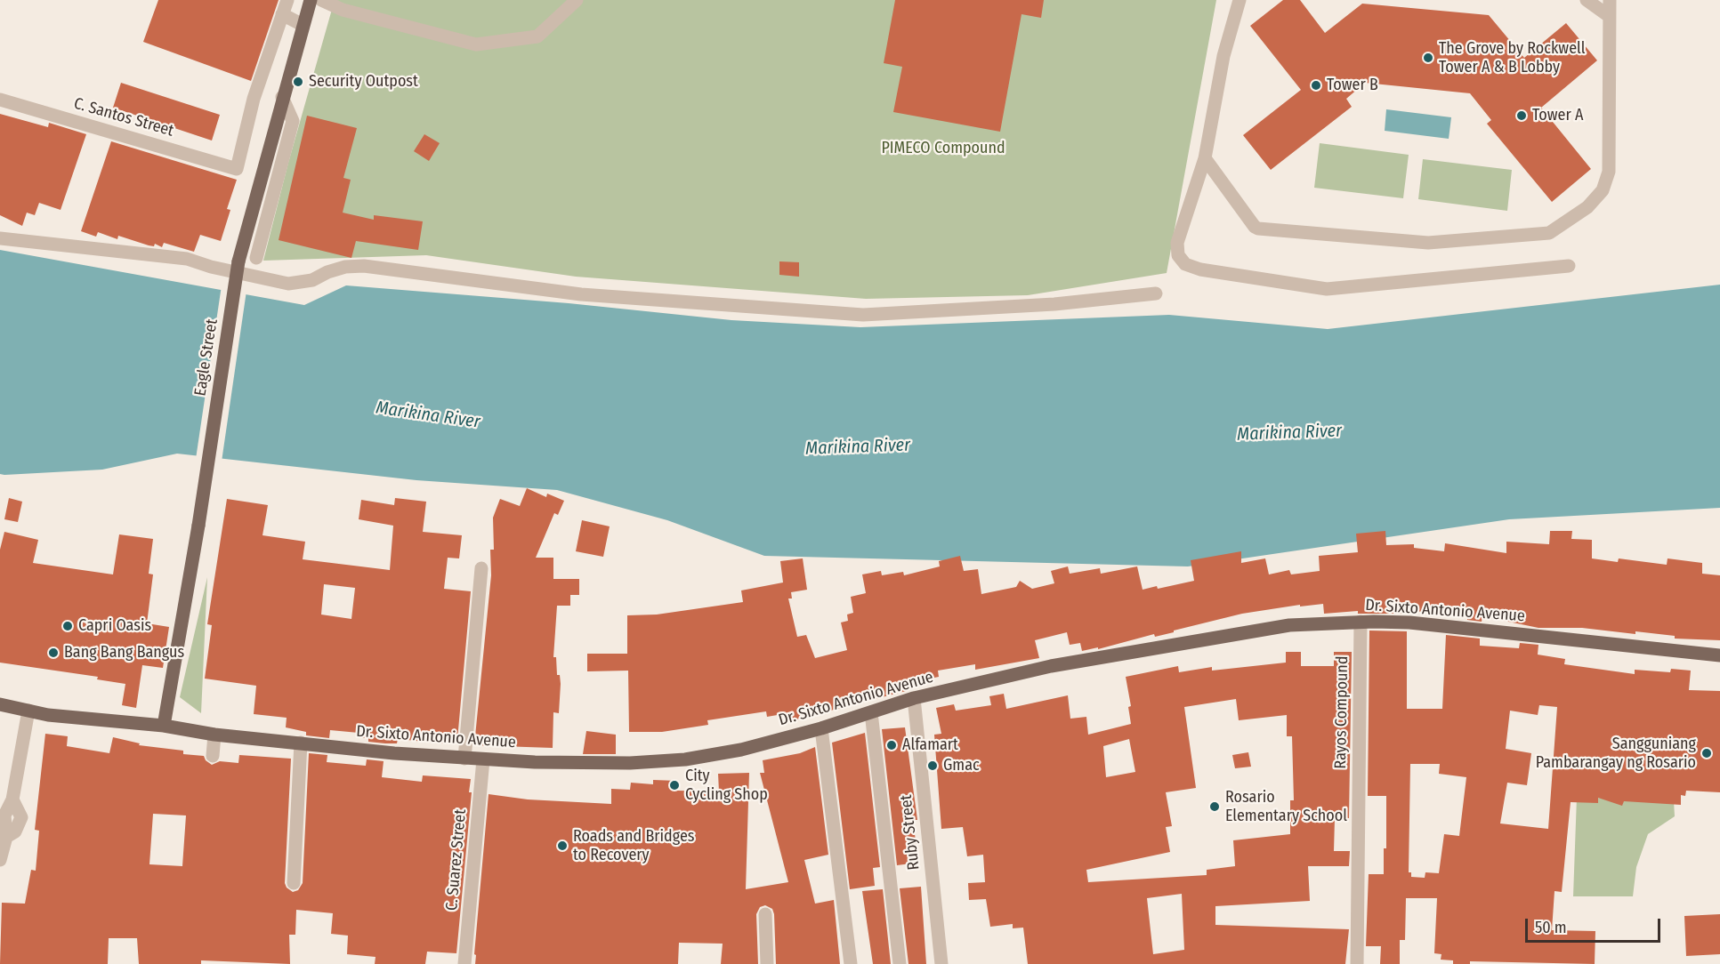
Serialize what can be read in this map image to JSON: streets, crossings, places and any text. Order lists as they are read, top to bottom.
{
  "streets": {
    "main road": ["Eagle Street", "Dr. Sixto Antonio Avenue"],
    "street": [
      "C. Santos Street",
      "Rayos Compound",
      "Ruby Street",
      "C. Suarez Street"
    ]
  },
  "crossings": [
    ["Eagle Street", "Dr. Sixto Antonio Avenue"],
    ["Dr. Sixto Antonio Avenue", "Rayos Compound"],
    ["Dr. Sixto Antonio Avenue", "Ruby Street"],
    ["Dr. Sixto Antonio Avenue", "C. Suarez Street"]
  ],
  "water": ["Marikina River"],
  "parks": ["PIMECO Compound"],
  "places": [
    "The Grove by Rockwell Tower A & B Lobby",
    "Security Outpost",
    "Tower B",
    "Tower A",
    "Capri Oasis",
    "Bang Bang Bangus",
    "Alfamart",
    "Sangguniang Pambarangay ng Rosario",
    "Gmac",
    "City Cycling Shop",
    "Rosario Elementary School",
    "Roads and Bridges to Recovery"
  ],
  "scale_bar": "50 m"
}
